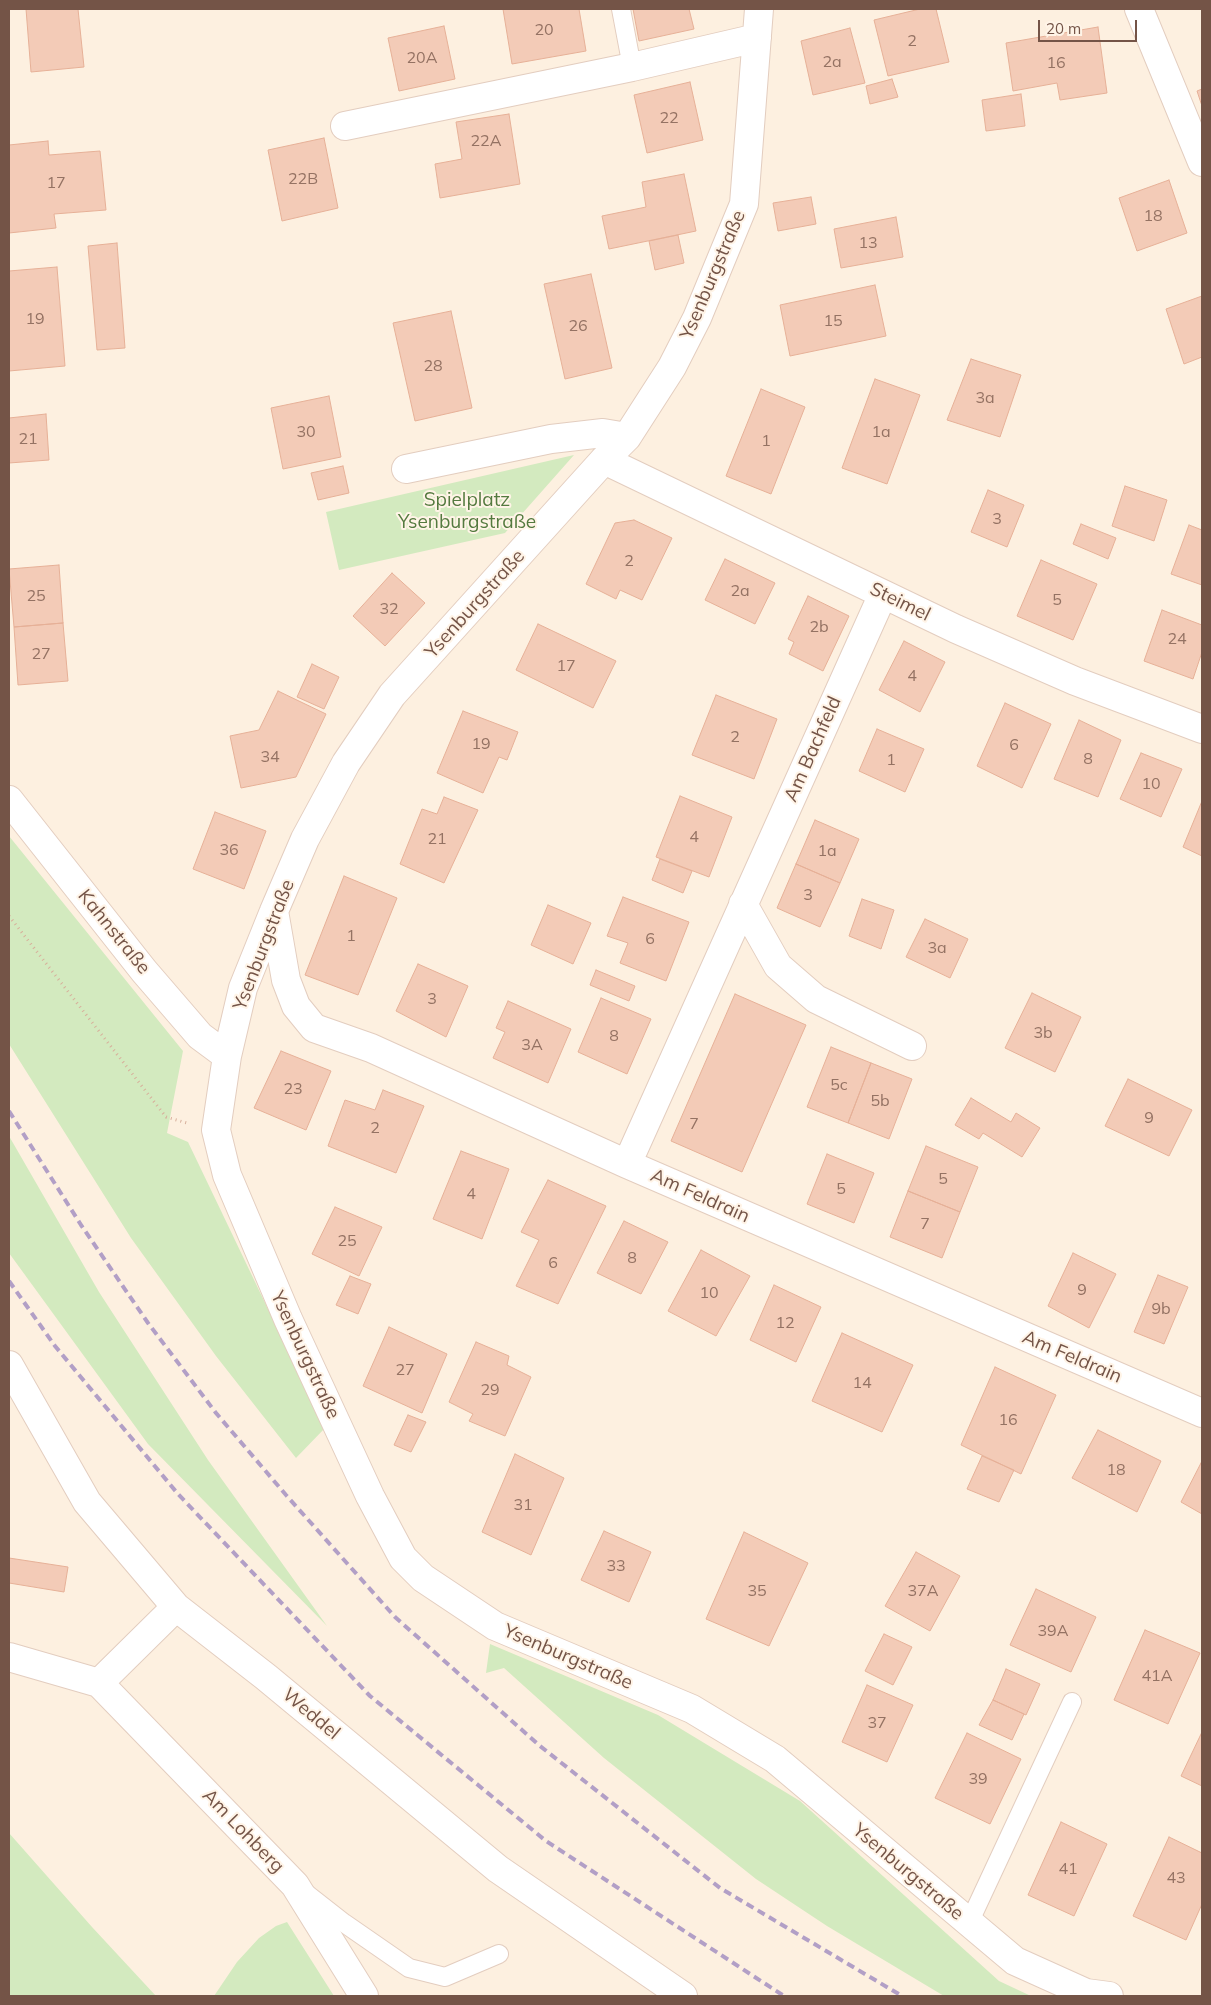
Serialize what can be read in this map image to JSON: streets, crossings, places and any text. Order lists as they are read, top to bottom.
{
  "streets": {
    "street": [
      "Ysenburgstraße",
      "Steimel",
      "Am Bachfeld",
      "Kahnstraße",
      "Am Feldrain",
      "Weddel",
      "Am Lohberg"
    ]
  },
  "crossings": [
    ["Ysenburgstraße", "Steimel"],
    ["Ysenburgstraße", "Kahnstraße"],
    ["Ysenburgstraße", "Am Feldrain"],
    ["Steimel", "Am Bachfeld"],
    ["Am Bachfeld", "Am Feldrain"]
  ],
  "parks": ["Spielplatz Ysenburgstraße"],
  "house_numbers": [
    "20",
    "2",
    "20A",
    "2a",
    "16",
    "22",
    "22A",
    "22B",
    "17",
    "18",
    "13",
    "19",
    "15",
    "26",
    "28",
    "3a",
    "30",
    "1a",
    "21",
    "1",
    "3",
    "2",
    "2a",
    "25",
    "5",
    "32",
    "2b",
    "24",
    "27",
    "17",
    "4",
    "2",
    "19",
    "6",
    "34",
    "8",
    "1",
    "10",
    "4",
    "21",
    "36",
    "1a",
    "3",
    "1",
    "6",
    "3a",
    "3",
    "3b",
    "8",
    "3A",
    "5c",
    "23",
    "5b",
    "9",
    "7",
    "2",
    "5",
    "5",
    "4",
    "7",
    "25",
    "8",
    "6",
    "9",
    "10",
    "9b",
    "12",
    "27",
    "14",
    "29",
    "16",
    "18",
    "31",
    "33",
    "35",
    "37A",
    "39A",
    "41A",
    "37",
    "39",
    "41",
    "43"
  ],
  "scale_bar": "20 m"
}
